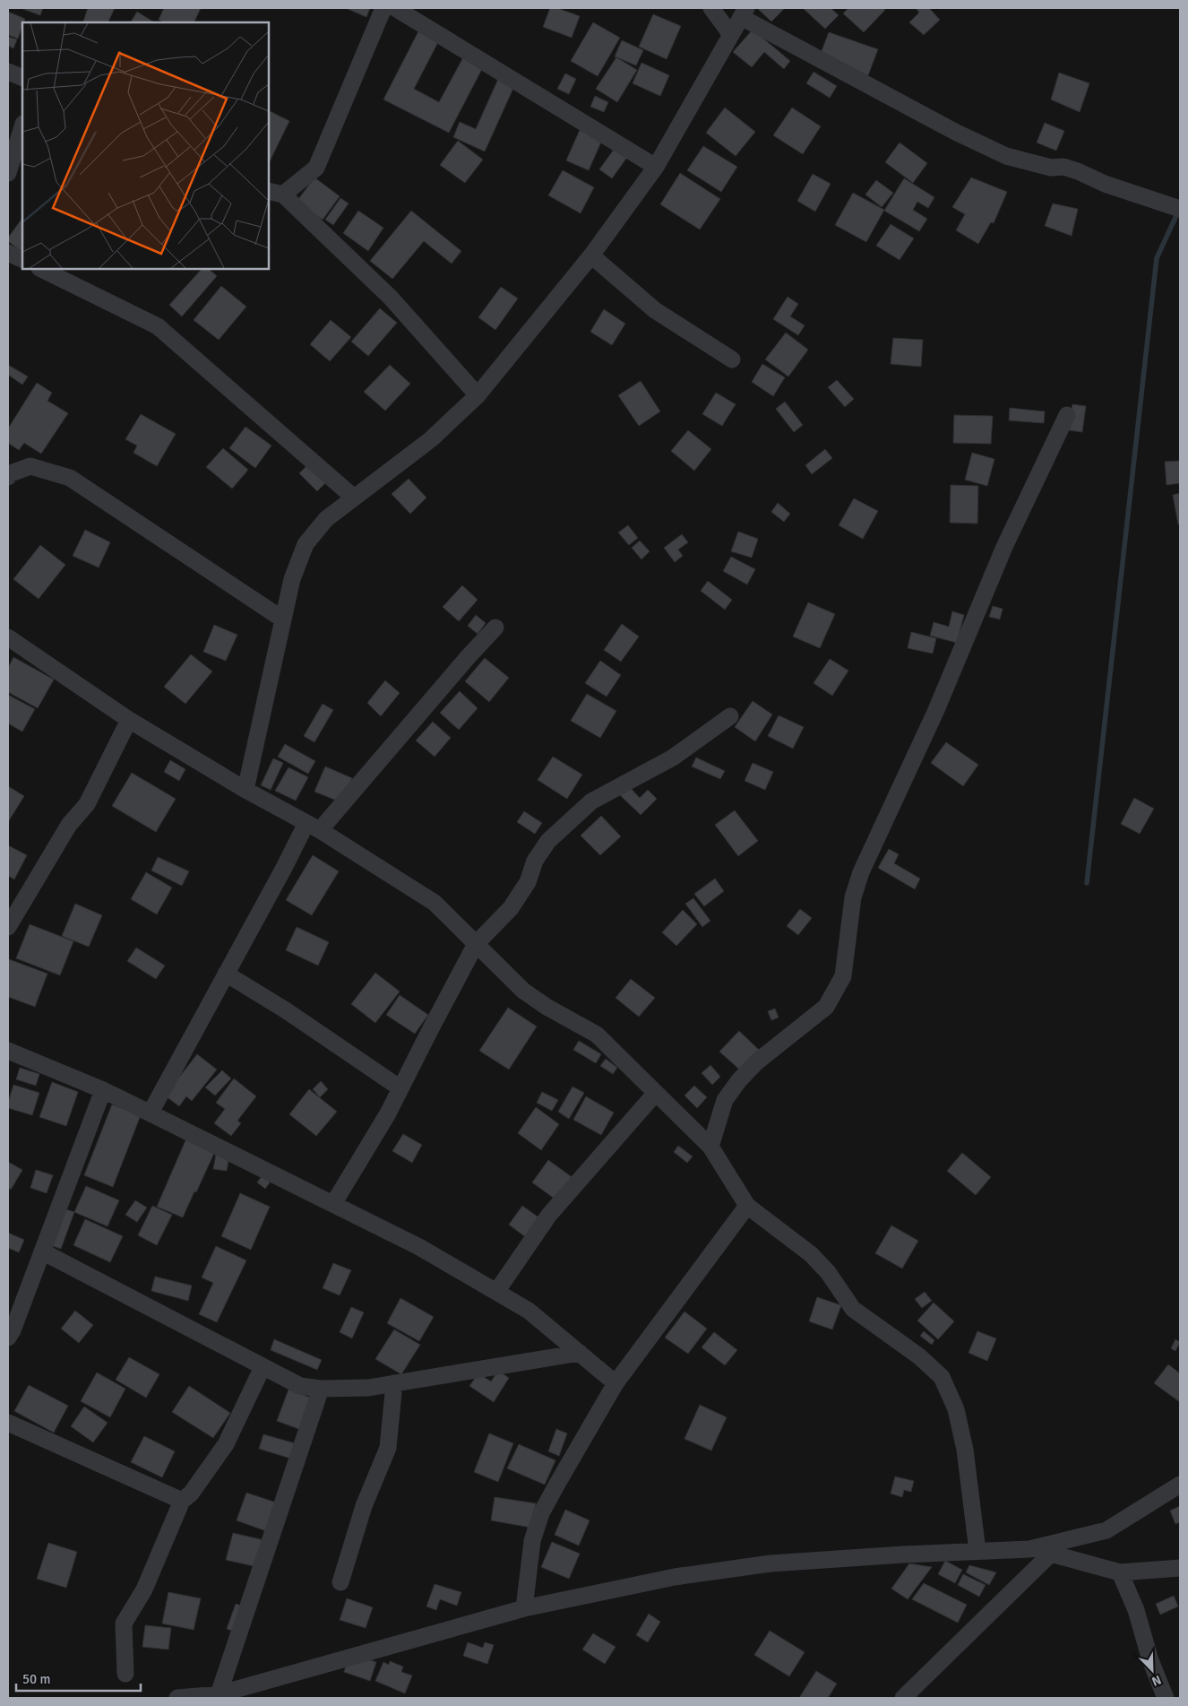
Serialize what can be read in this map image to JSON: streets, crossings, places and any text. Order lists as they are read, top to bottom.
{
  "scale_bar": "50 m",
  "north": "bottom right"
}
